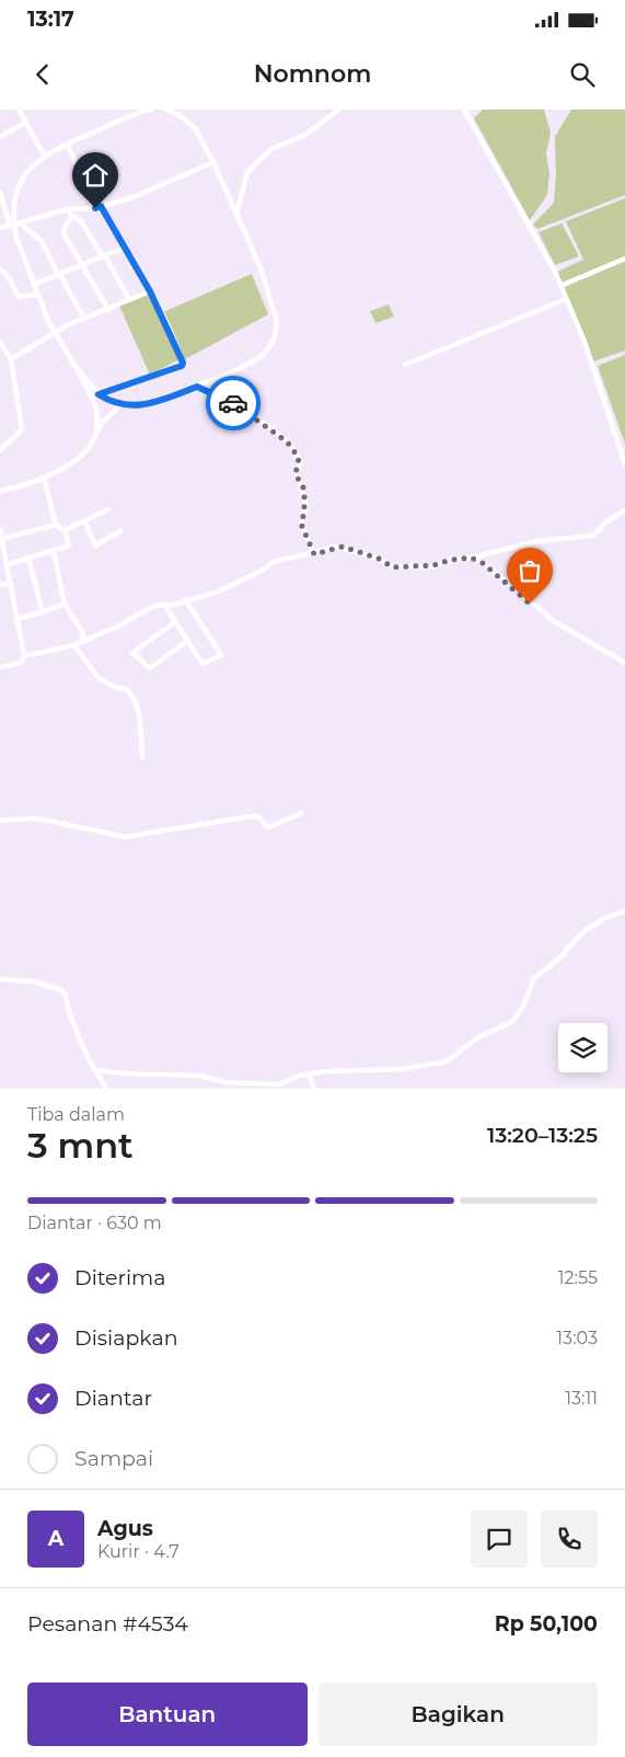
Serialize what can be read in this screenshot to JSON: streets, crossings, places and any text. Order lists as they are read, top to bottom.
{
  "page": {
    "status": "13:17",
    "header": "Nomnom",
    "heading": ["3 mnt", "Tiba dalam", "13:20–13:25"],
    "panel": [
      "Agus",
      "Kurir · 4.7",
      "Pesanan #4534",
      "Rp 50,100"
    ],
    "bar": "Diantar · 630 m",
    "list": [
      ["Diterima", "12:55"],
      ["Disiapkan", "13:03"],
      ["Diantar", "13:11"],
      "Sampai"
    ],
    "round": "A",
    "buttons": ["Bantuan", "Bagikan"]
  }
}
